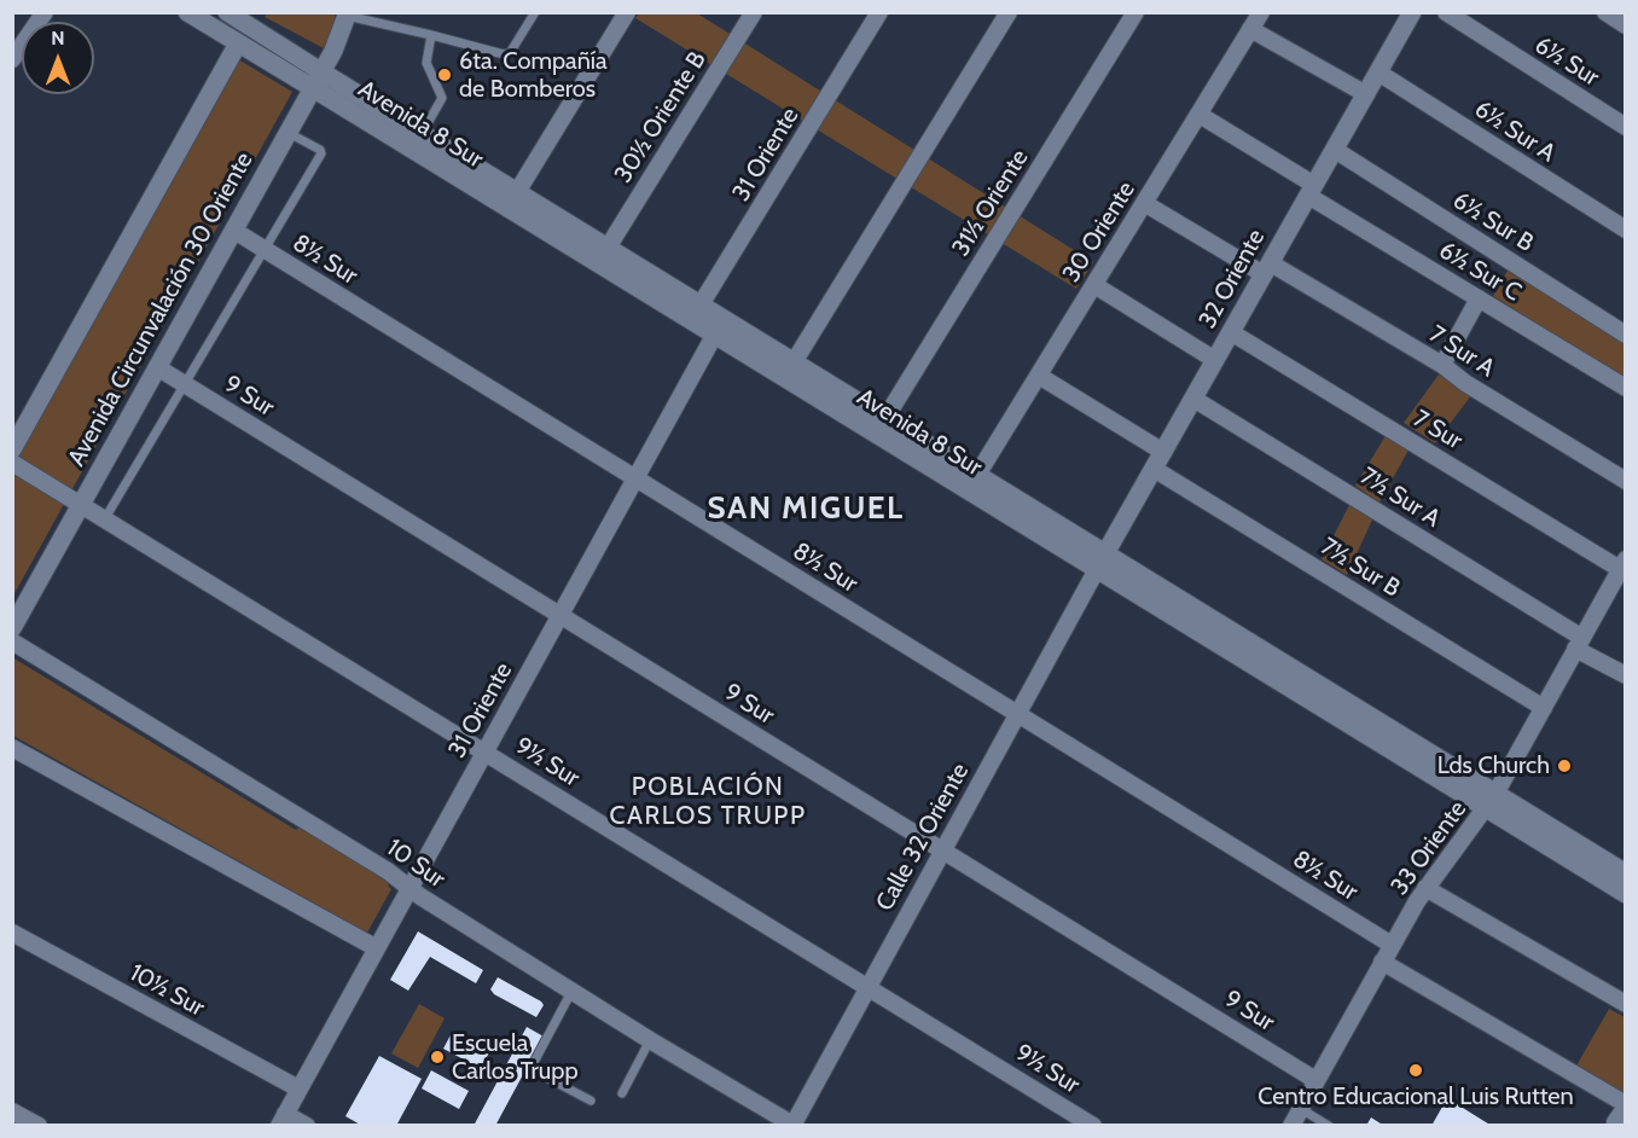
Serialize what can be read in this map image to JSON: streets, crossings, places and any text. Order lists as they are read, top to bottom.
{
  "streets": {
    "street": [
      "6½ Sur",
      "30½ Oriente B",
      "Avenida 8 Sur",
      "6½ Sur A",
      "31 Oriente",
      "31½ Oriente",
      "6½ Sur B",
      "30 Oriente",
      "8½ Sur",
      "6½ Sur C",
      "32 Oriente",
      "Avenida Circunvalación 30 Oriente",
      "7 Sur A",
      "9 Sur",
      "7 Sur",
      "7½ Sur A",
      "7½ Sur B",
      "9½ Sur",
      "Calle 32 Oriente",
      "33 Oriente",
      "10 Sur",
      "10½ Sur"
    ]
  },
  "crossings": [
    ["30½ Oriente B", "Avenida 8 Sur"],
    ["Avenida 8 Sur", "31 Oriente"],
    ["Avenida 8 Sur", "31½ Oriente"],
    ["Avenida 8 Sur", "30 Oriente"],
    ["Avenida 8 Sur", "32 Oriente"],
    ["Avenida 8 Sur", "Avenida Circunvalación 30 Oriente"],
    ["Avenida 8 Sur", "Calle 32 Oriente"],
    ["Avenida 8 Sur", "33 Oriente"],
    ["6½ Sur A", "32 Oriente"],
    ["31 Oriente", "8½ Sur"],
    ["31 Oriente", "9 Sur"],
    ["31 Oriente", "9½ Sur"],
    ["31 Oriente", "10 Sur"],
    ["31 Oriente", "10½ Sur"],
    ["6½ Sur B", "32 Oriente"],
    ["30 Oriente", "6½ Sur C"],
    ["30 Oriente", "7 Sur A"],
    ["30 Oriente", "7½ Sur B"],
    ["8½ Sur", "Avenida Circunvalación 30 Oriente"],
    ["8½ Sur", "Calle 32 Oriente"],
    ["8½ Sur", "33 Oriente"],
    ["6½ Sur C", "32 Oriente"],
    ["32 Oriente", "7 Sur A"],
    ["32 Oriente", "7 Sur"],
    ["32 Oriente", "7½ Sur A"],
    ["32 Oriente", "7½ Sur B"],
    ["32 Oriente", "Calle 32 Oriente"],
    ["Avenida Circunvalación 30 Oriente", "9 Sur"],
    ["Avenida Circunvalación 30 Oriente", "9½ Sur"],
    ["9 Sur", "Calle 32 Oriente"],
    ["9 Sur", "33 Oriente"],
    ["7 Sur", "33 Oriente"],
    ["7½ Sur A", "33 Oriente"],
    ["7½ Sur B", "33 Oriente"],
    ["9½ Sur", "Calle 32 Oriente"],
    ["Calle 32 Oriente", "10 Sur"]
  ],
  "districts": ["SAN MIGUEL", "POBLACIÓN CARLOS TRUPP"],
  "places": [
    "6ta. Compañía de Bomberos",
    "Lds Church",
    "Escuela Carlos Trupp",
    "Centro Educacional Luis Rutten"
  ],
  "north": "top"
}
